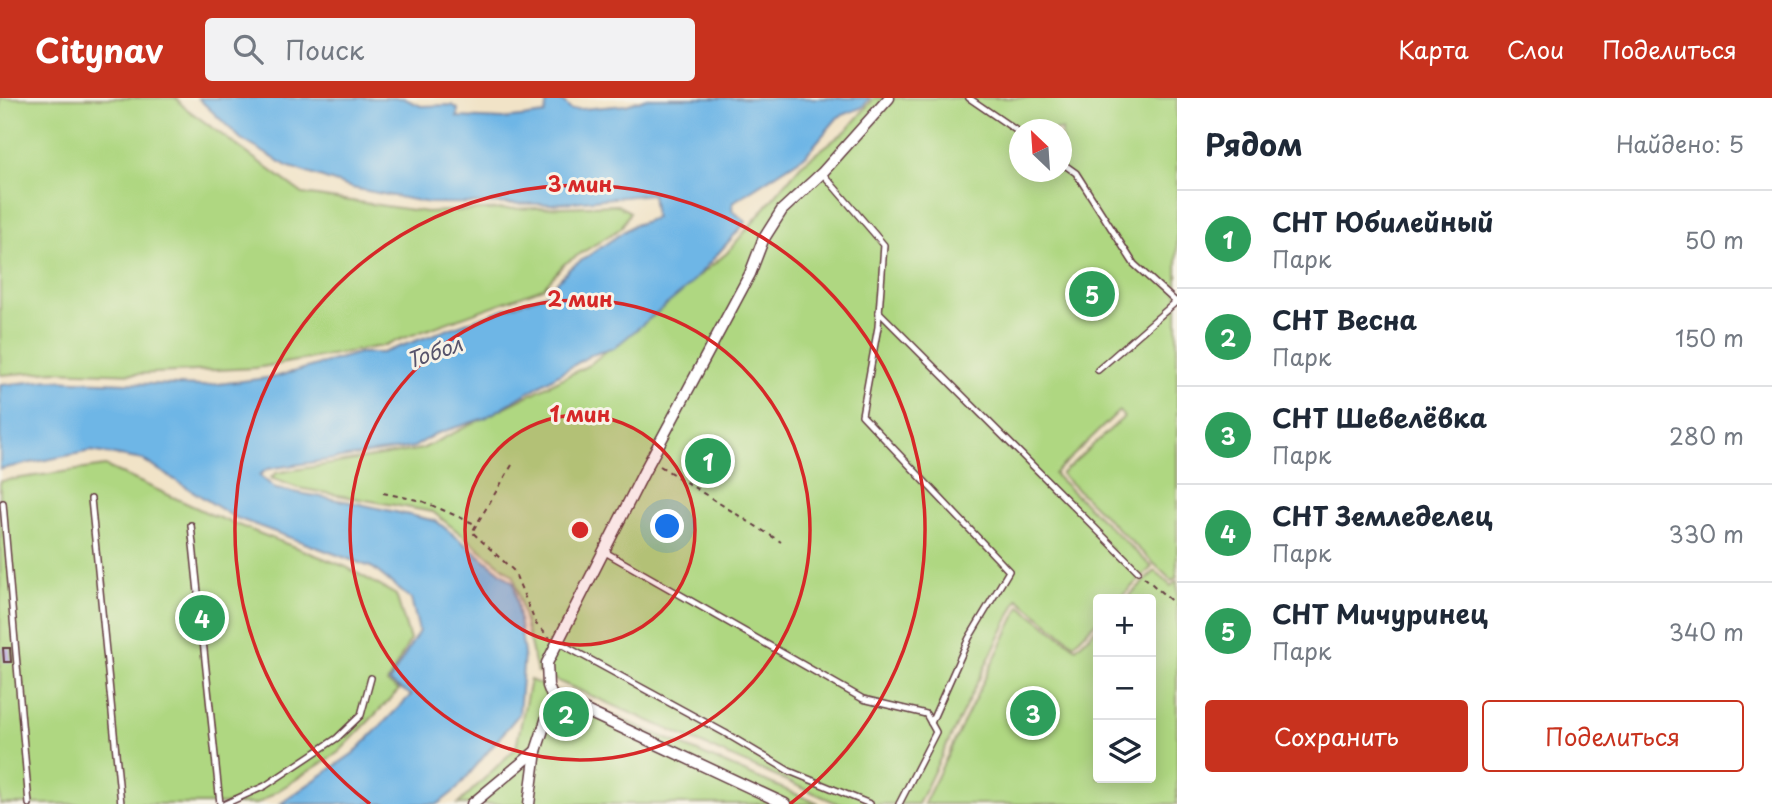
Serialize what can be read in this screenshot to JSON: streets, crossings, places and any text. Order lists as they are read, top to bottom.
{
  "water": ["Тобол"],
  "north": "top left",
  "page": {
    "header": "Citynav",
    "search": "Поиск",
    "nav": ["Карта", "Слои", "Поделиться"],
    "heading": ["Рядом", "Найдено: 5"],
    "list": [
      {
        "mark": "1",
        "name": "СНТ Юбилейный",
        "note": "Парк",
        "value": "50 m"
      },
      {
        "mark": "2",
        "name": "СНТ Весна",
        "note": "Парк",
        "value": "150 m"
      },
      {
        "mark": "3",
        "name": "СНТ Шевелёвка",
        "note": "Парк",
        "value": "280 m"
      },
      {
        "mark": "4",
        "name": "СНТ Земледелец",
        "note": "Парк",
        "value": "330 m"
      },
      {
        "mark": "5",
        "name": "СНТ Мичуринец",
        "note": "Парк",
        "value": "340 m"
      }
    ],
    "pins": [
      "5",
      "1",
      "4",
      "3",
      "2"
    ],
    "map_buttons": ["+", "−"],
    "buttons": ["Сохранить", "Поделиться"]
  },
  "rings": ["3 мин", "2 мин", "1 мин"]
}
